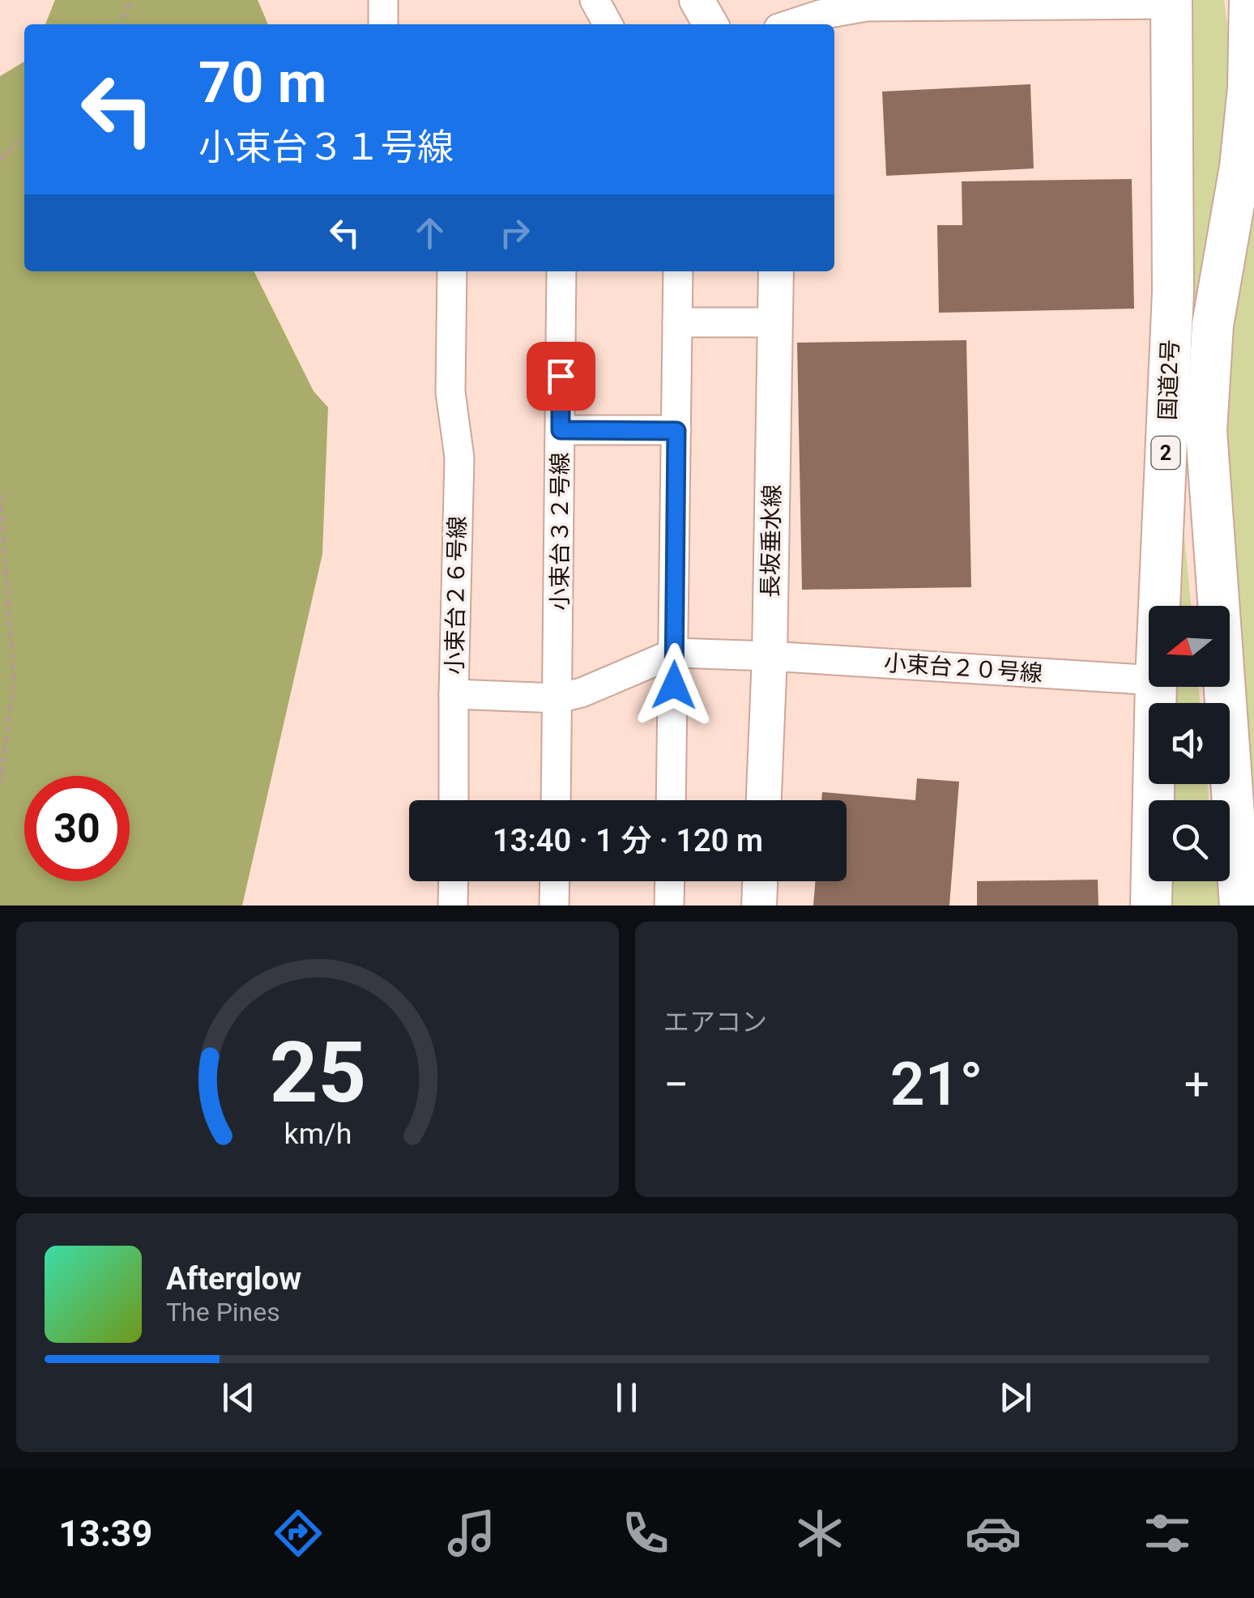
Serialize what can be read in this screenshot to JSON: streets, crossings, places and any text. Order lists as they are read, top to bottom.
{
  "streets": {
    "highway": ["国道2号", "2"],
    "main road": ["長坂垂水線"],
    "street": ["小束台３２号線", "小束台２６号線", "小束台２０号線"]
  },
  "crossings": [
    ["小束台３２号線", "小束台２６号線"],
    ["長坂垂水線", "小束台２６号線"],
    ["長坂垂水線", "小束台２０号線"],
    ["小束台２６号線", "小束台２０号線"]
  ],
  "north": "left",
  "page": {
    "turn": ["70 m", "小束台３１号線"],
    "limit": "30",
    "trip": "13:40 · 1 分 · 120 m",
    "tile": "エアコン",
    "heat": ["−", "21°", "+"],
    "song": ["Afterglow", "The Pines"],
    "tabs": "13:39",
    "gauge": ["25", "km/h"]
  }
}
